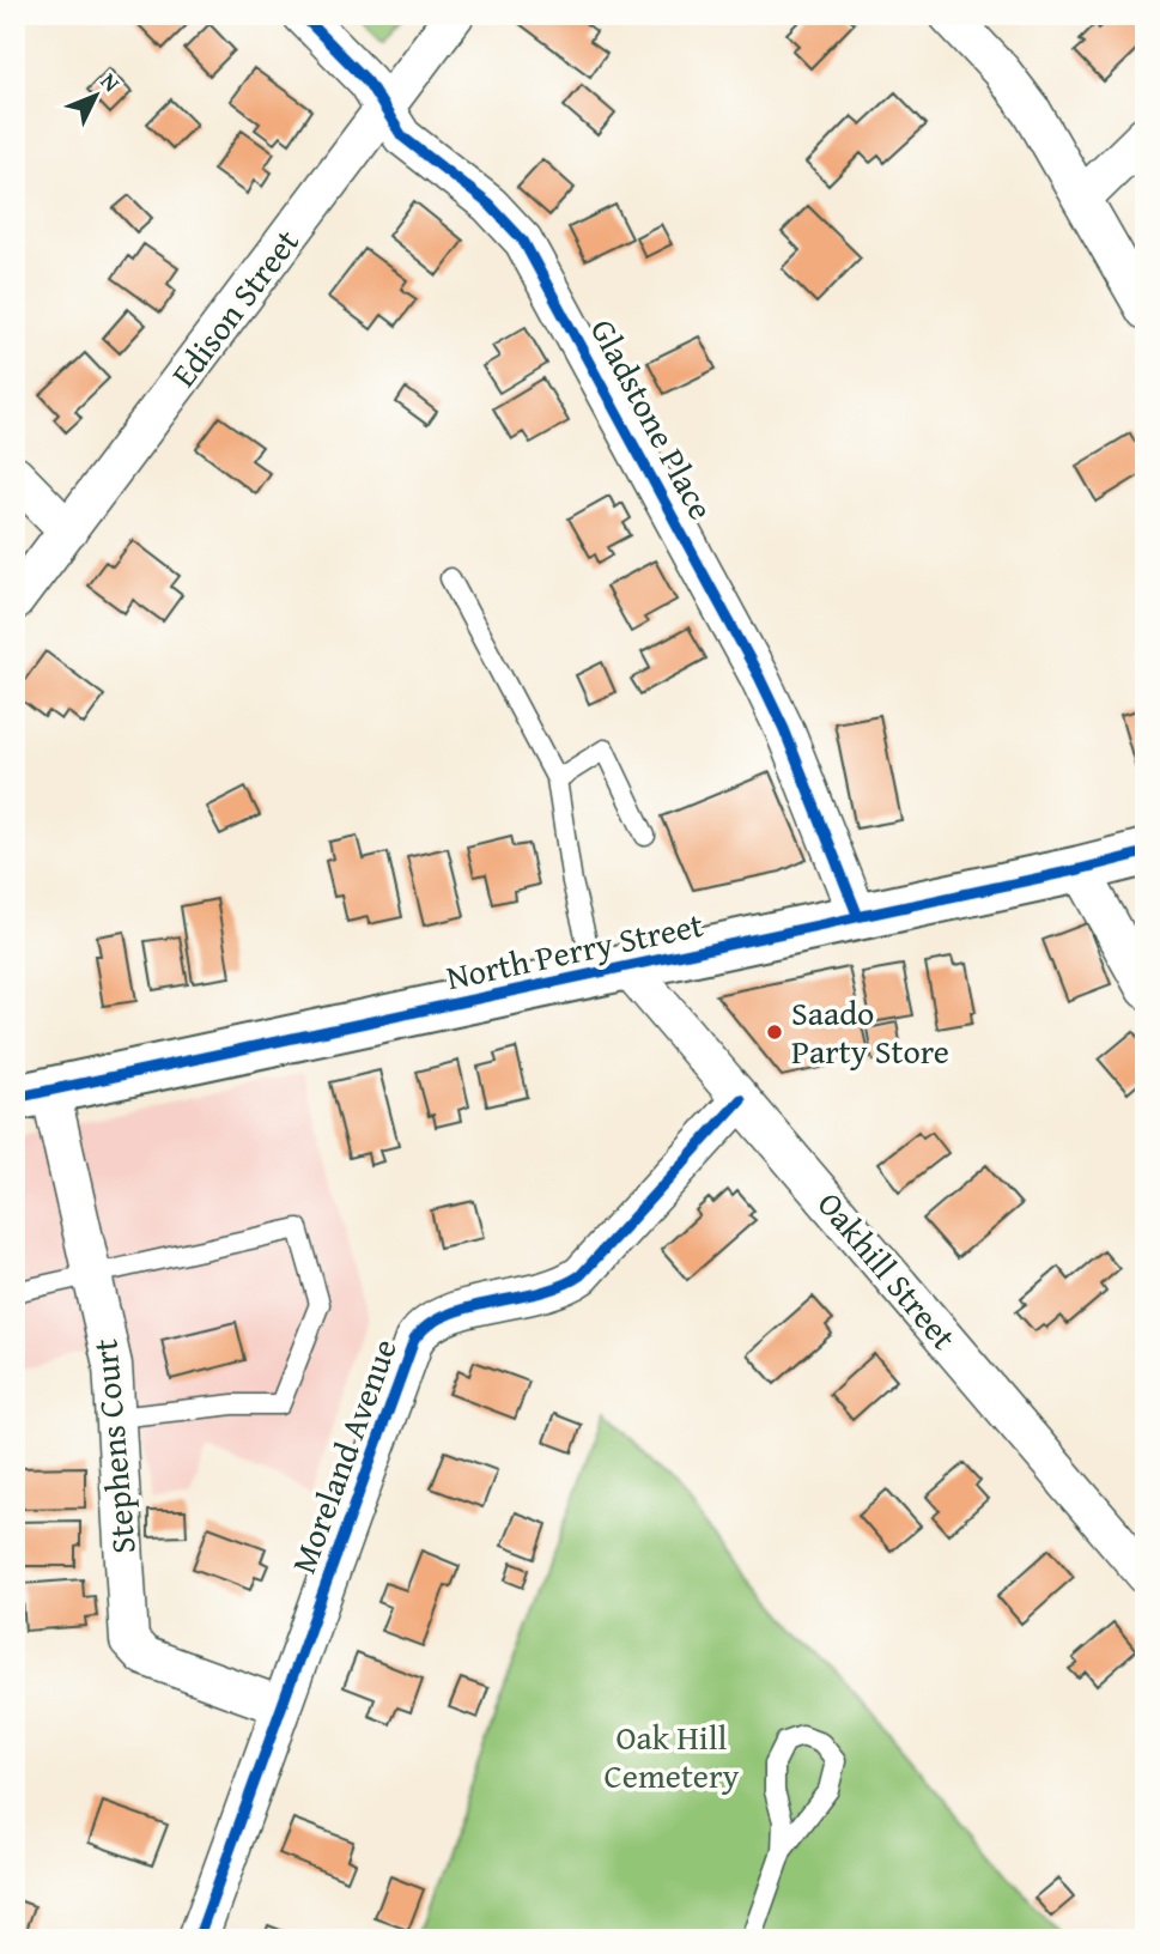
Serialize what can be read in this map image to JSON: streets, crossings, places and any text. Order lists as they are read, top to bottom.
{
  "streets": {
    "main road": ["North Perry Street"],
    "street": [
      "Edison Street",
      "Gladstone Place",
      "Oakhill Street",
      "Stephens Court",
      "Moreland Avenue"
    ]
  },
  "crossings": [
    ["Edison Street", "Gladstone Place"],
    ["Gladstone Place", "North Perry Street"],
    ["North Perry Street", "Oakhill Street"],
    ["North Perry Street", "Stephens Court"],
    ["Oakhill Street", "Moreland Avenue"],
    ["Stephens Court", "Moreland Avenue"]
  ],
  "parks": ["Oak Hill Cemetery"],
  "places": ["Saado Party Store"],
  "north": "top right"
}
